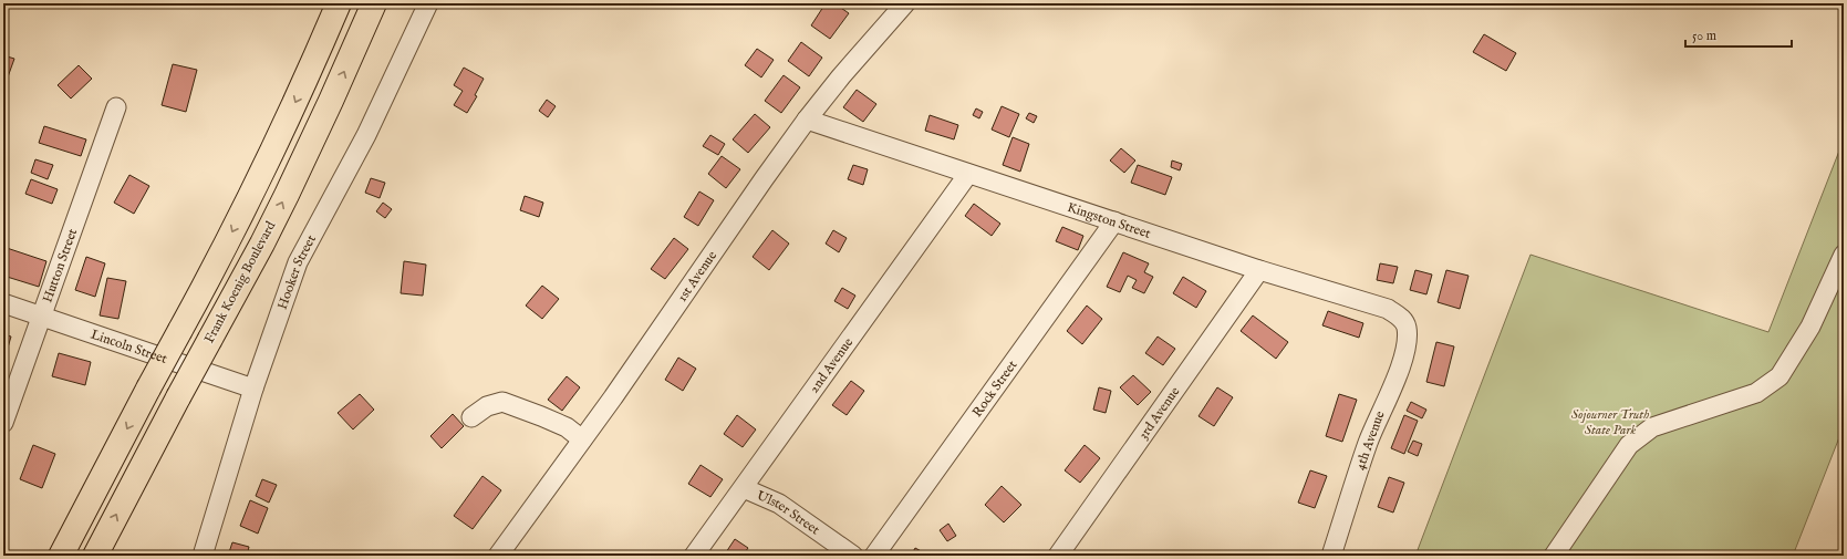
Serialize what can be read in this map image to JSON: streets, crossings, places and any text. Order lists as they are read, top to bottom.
{
  "streets": {
    "main road": ["Frank Koenig Boulevard"],
    "street": [
      "Kingston Street",
      "Hutton Street",
      "Hooker Street",
      "1st Avenue",
      "Lincoln Street",
      "2nd Avenue",
      "Rock Street",
      "3rd Avenue",
      "4th Avenue",
      "Ulster Street"
    ]
  },
  "crossings": [
    ["Kingston Street", "1st Avenue"],
    ["Kingston Street", "2nd Avenue"],
    ["Kingston Street", "Rock Street"],
    ["Kingston Street", "3rd Avenue"],
    ["Kingston Street", "4th Avenue"],
    ["Hutton Street", "Lincoln Street"],
    ["Hooker Street", "Lincoln Street"],
    ["2nd Avenue", "Ulster Street"]
  ],
  "parks": ["Sojourner Truth State Park"],
  "scale_bar": "50 m"
}
